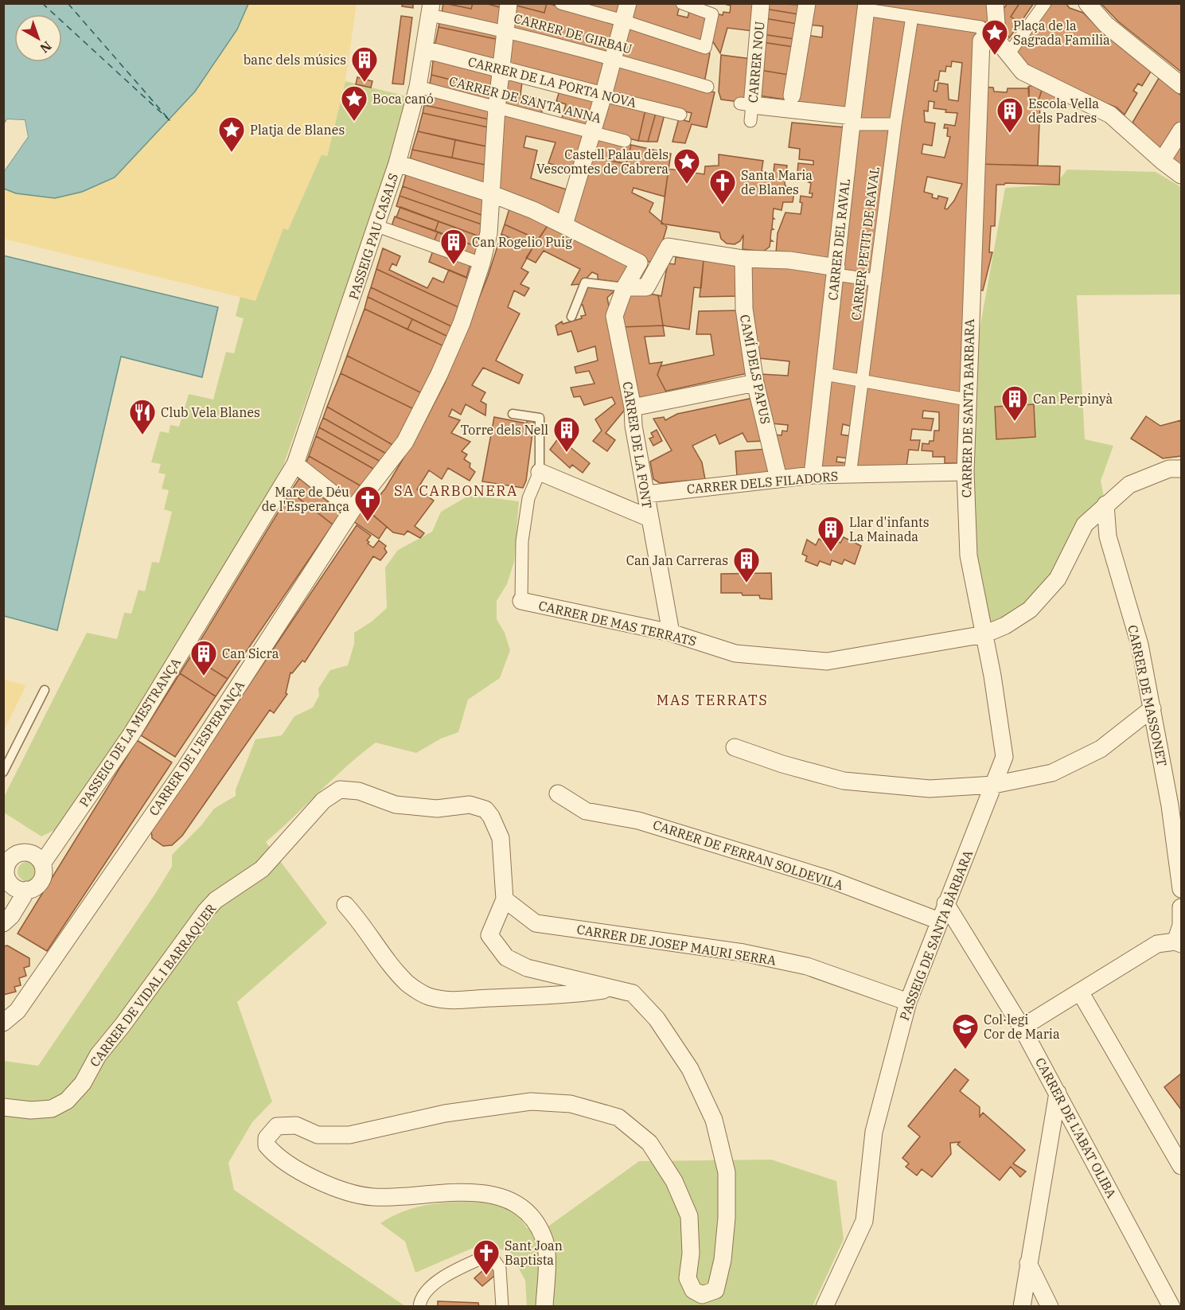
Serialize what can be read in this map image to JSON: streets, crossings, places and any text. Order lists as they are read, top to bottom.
{
  "streets": {
    "street": [
      "CARRER DE GIRBAU",
      "CARRER NOU",
      "CARRER DE LA PORTA NOVA",
      "CARRER DE SANTA ANNA",
      "PASSEIG PAU CASALS",
      "CARRER DEL RAVAL",
      "CARRER PETIT DE RAVAL",
      "CAMÍ DELS PAPUS",
      "CARRER DE SANTA BARBARA",
      "CARRER DE LA FONT",
      "CARRER DELS FILADORS",
      "CARRER DE MAS TERRATS",
      "CARRER DE MASSONET",
      "PASSEIG DE LA MESTRANÇA",
      "CARRER DE L'ESPERANÇA",
      "CARRER DE FERRAN SOLDEVILA",
      "PASSEIG DE SANTA BÀRBARA",
      "CARRER DE JOSEP MAURI SERRA",
      "CARRER DE VIDAL I BARRAQUER",
      "CARRER DE L'ABAT OLIBA"
    ]
  },
  "crossings": [
    ["CARRER DE GIRBAU", "PASSEIG PAU CASALS"],
    ["CARRER DE GIRBAU", "CARRER DE L'ESPERANÇA"],
    ["CARRER NOU", "CARRER DEL RAVAL"],
    ["CARRER DE LA PORTA NOVA", "PASSEIG PAU CASALS"],
    ["CARRER DE LA PORTA NOVA", "CARRER DE L'ESPERANÇA"],
    ["CARRER DE SANTA ANNA", "PASSEIG PAU CASALS"],
    ["CARRER DE SANTA ANNA", "CARRER DE L'ESPERANÇA"],
    ["PASSEIG PAU CASALS", "PASSEIG DE LA MESTRANÇA"],
    ["CARRER DEL RAVAL", "CARRER DELS FILADORS"],
    ["CARRER PETIT DE RAVAL", "CARRER DELS FILADORS"],
    ["CAMÍ DELS PAPUS", "CARRER DELS FILADORS"],
    ["CARRER DE SANTA BARBARA", "CARRER DELS FILADORS"],
    ["CARRER DE SANTA BARBARA", "CARRER DE MAS TERRATS"],
    ["CARRER DE SANTA BARBARA", "PASSEIG DE SANTA BÀRBARA"],
    ["CARRER DE LA FONT", "CARRER DELS FILADORS"],
    ["CARRER DE LA FONT", "CARRER DE MAS TERRATS"],
    ["CARRER DE MAS TERRATS", "CARRER DE MASSONET"],
    ["CARRER DE FERRAN SOLDEVILA", "PASSEIG DE SANTA BÀRBARA"],
    ["PASSEIG DE SANTA BÀRBARA", "CARRER DE JOSEP MAURI SERRA"],
    ["PASSEIG DE SANTA BÀRBARA", "CARRER DE L'ABAT OLIBA"],
    ["CARRER DE JOSEP MAURI SERRA", "CARRER DE VIDAL I BARRAQUER"]
  ],
  "districts": ["SA CARBONERA", "MAS TERRATS"],
  "places": {
    "place": [
      "Plaça de la Sagrada Familia",
      "Boca canó",
      "Platja de Blanes",
      "Castell Palau dels Vescomtes de Cabrera"
    ],
    "building": [
      "banc dels músics",
      "Escola Vella dels Padres",
      "Can Rogelio Puig",
      "Can Perpinyà",
      "Torre dels Nell",
      "Llar d'infants La Mainada",
      "Can Jan Carreras",
      "Can Sicra"
    ],
    "church": ["Santa Maria de Blanes", "Mare de Déu de l'Esperança", "Sant Joan Baptista"],
    "restaurant": ["Club Vela Blanes"],
    "school or university": ["Col·legi Cor de Maria"]
  },
  "north": "bottom right"
}
